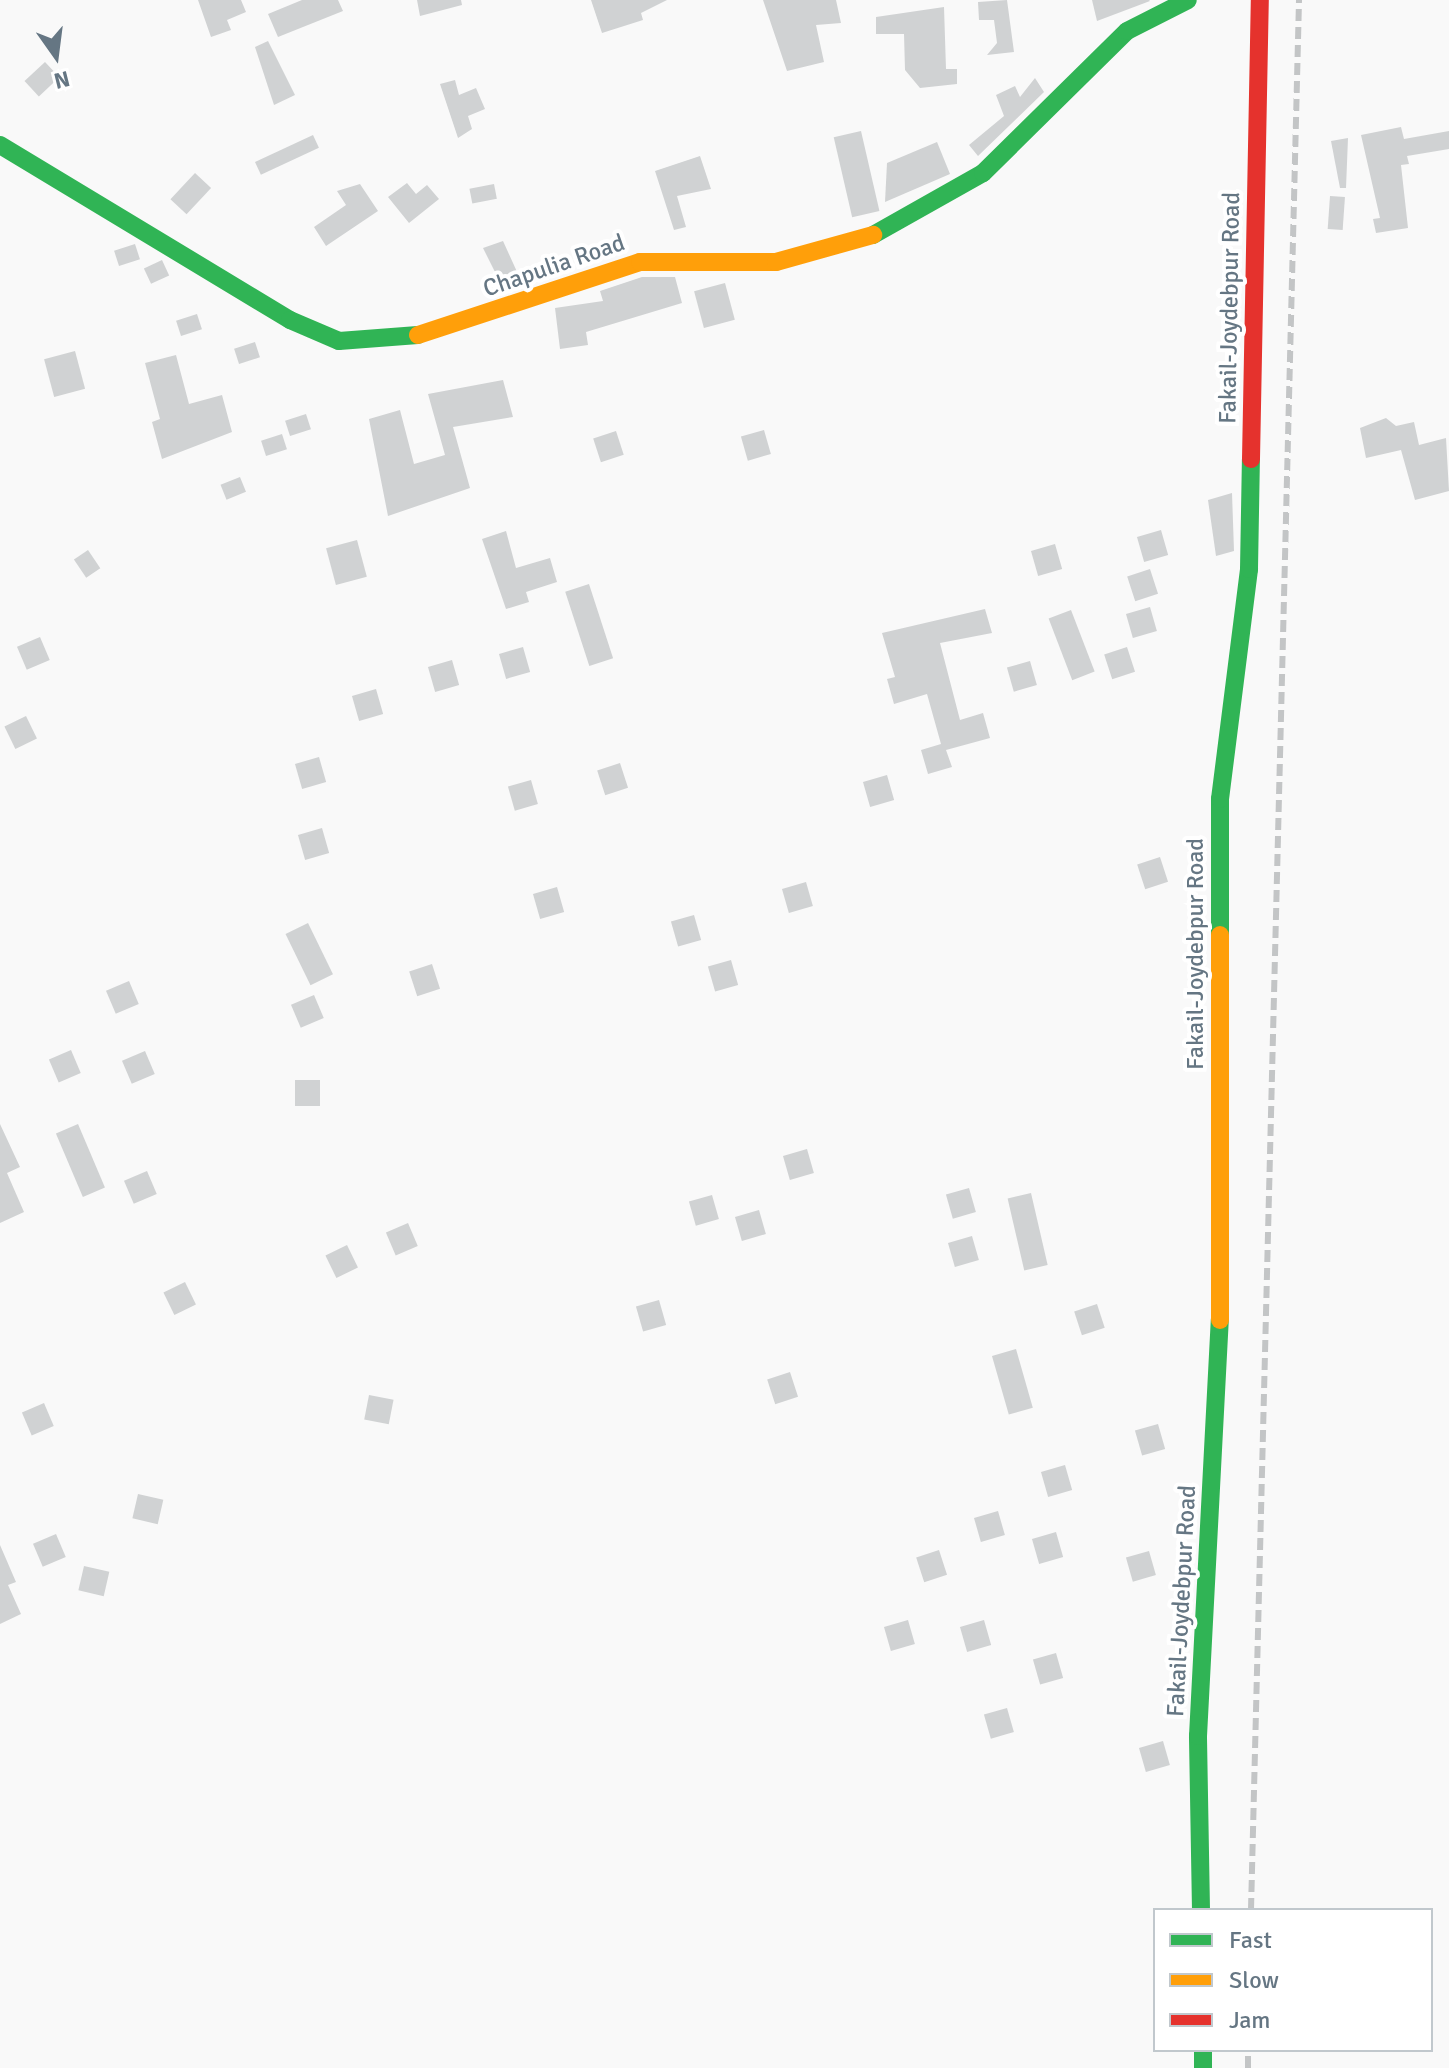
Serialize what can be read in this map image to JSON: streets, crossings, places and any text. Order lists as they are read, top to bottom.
{
  "streets": {
    "street": ["Chapulia Road", "Fakail-Joydebpur Road"]
  },
  "legend": ["Fast", "Slow", "Jam"],
  "north": "bottom"
}
